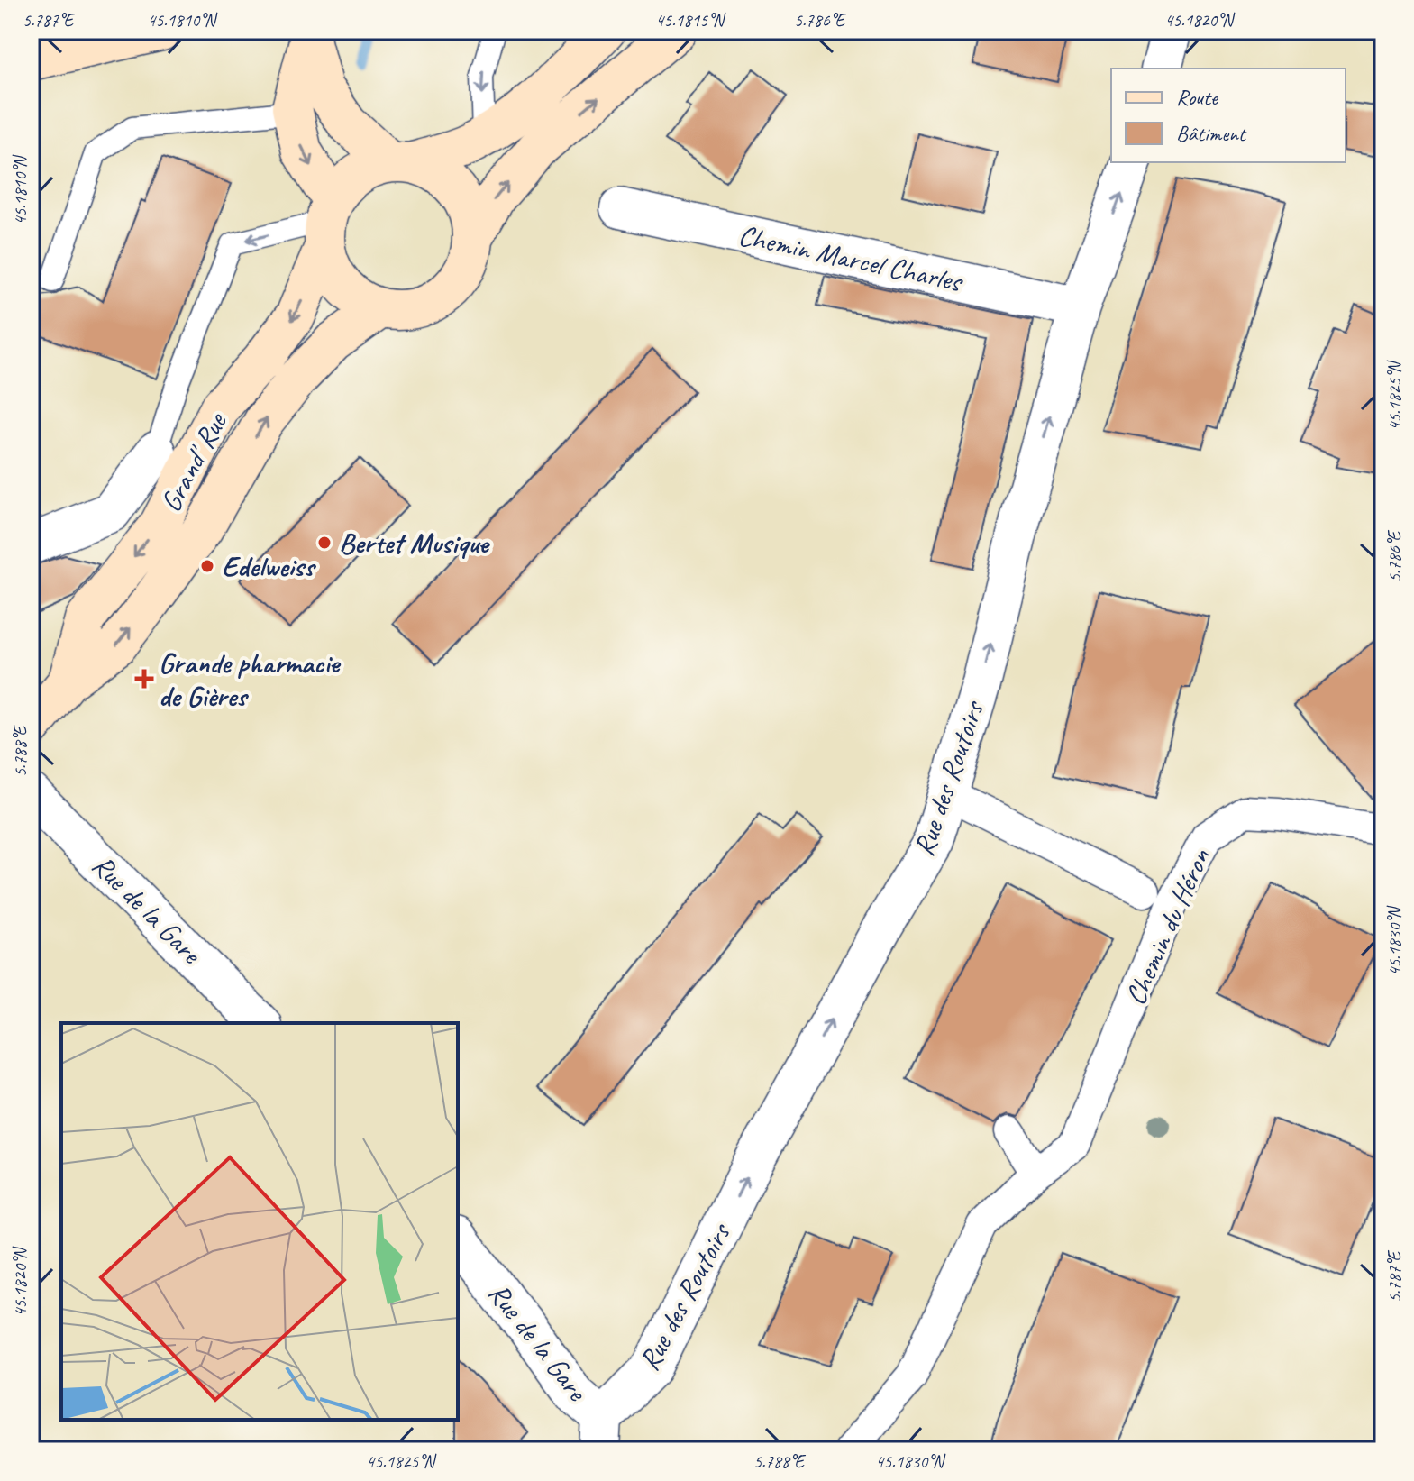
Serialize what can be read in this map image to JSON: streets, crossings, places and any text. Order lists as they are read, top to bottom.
{
  "streets": {
    "main road": ["Grand' Rue"],
    "street": [
      "Chemin Marcel Charles",
      "Rue des Routoirs",
      "Rue de la Gare",
      "Chemin du Héron"
    ]
  },
  "crossings": [
    ["Chemin Marcel Charles", "Rue des Routoirs"],
    ["Rue des Routoirs", "Rue de la Gare"],
    ["Rue des Routoirs", "Chemin du Héron"]
  ],
  "one_way": ["Rue des Routoirs"],
  "places": {
    "other": ["Bertet Musique", "Edelweiss"],
    "health": ["Grande pharmacie de Gières"]
  },
  "legend": ["Route", "Bâtiment"],
  "coordinates": [
    "5.787°E",
    "45.1810°N",
    "45.1815°N",
    "5.786°E",
    "45.1820°N",
    "45.1825°N",
    "5.788°E",
    "45.1830°N"
  ]
}
